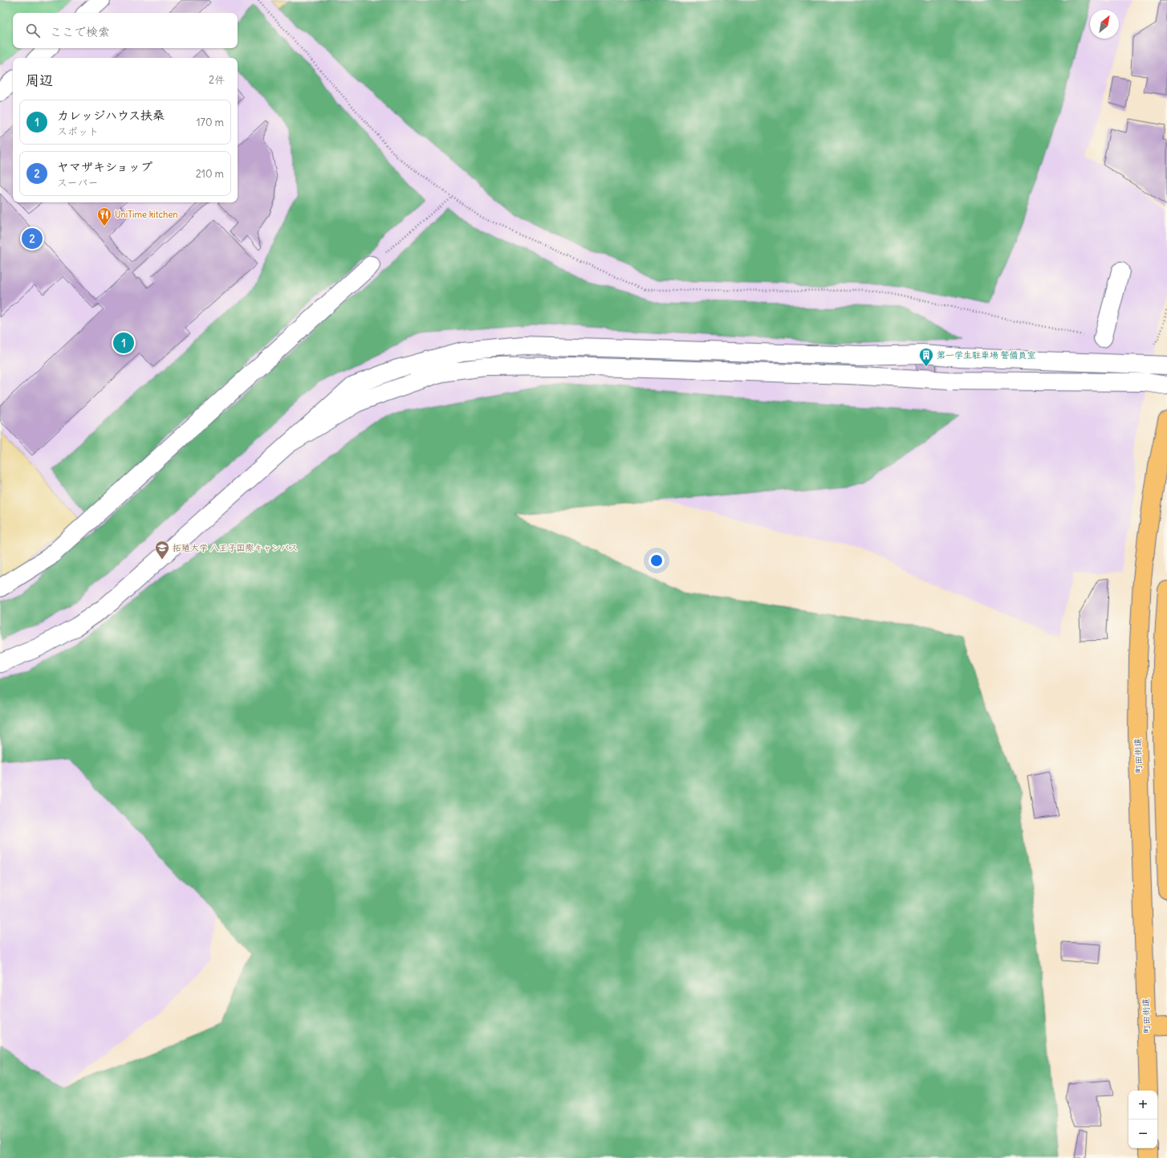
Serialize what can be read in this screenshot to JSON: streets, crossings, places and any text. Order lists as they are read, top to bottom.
{
  "streets": {
    "main road": ["町田街道"]
  },
  "places": {
    "restaurant": ["UniTime kitchen"],
    "building": ["第一学生駐車場 警備員室"],
    "school or university": ["拓殖大学 八王子国際キャンパス"]
  },
  "north": "top right",
  "page": {
    "search": "ここで検索",
    "heading": ["周辺", "2件"],
    "list": [
      {
        "mark": "1",
        "name": "カレッジハウス扶桑",
        "note": "スポット",
        "value": "170 m"
      },
      {
        "mark": "2",
        "name": "ヤマザキショップ",
        "note": "スーパー",
        "value": "210 m"
      }
    ],
    "pins": ["2", "1"],
    "map_buttons": ["+", "−"]
  }
}
